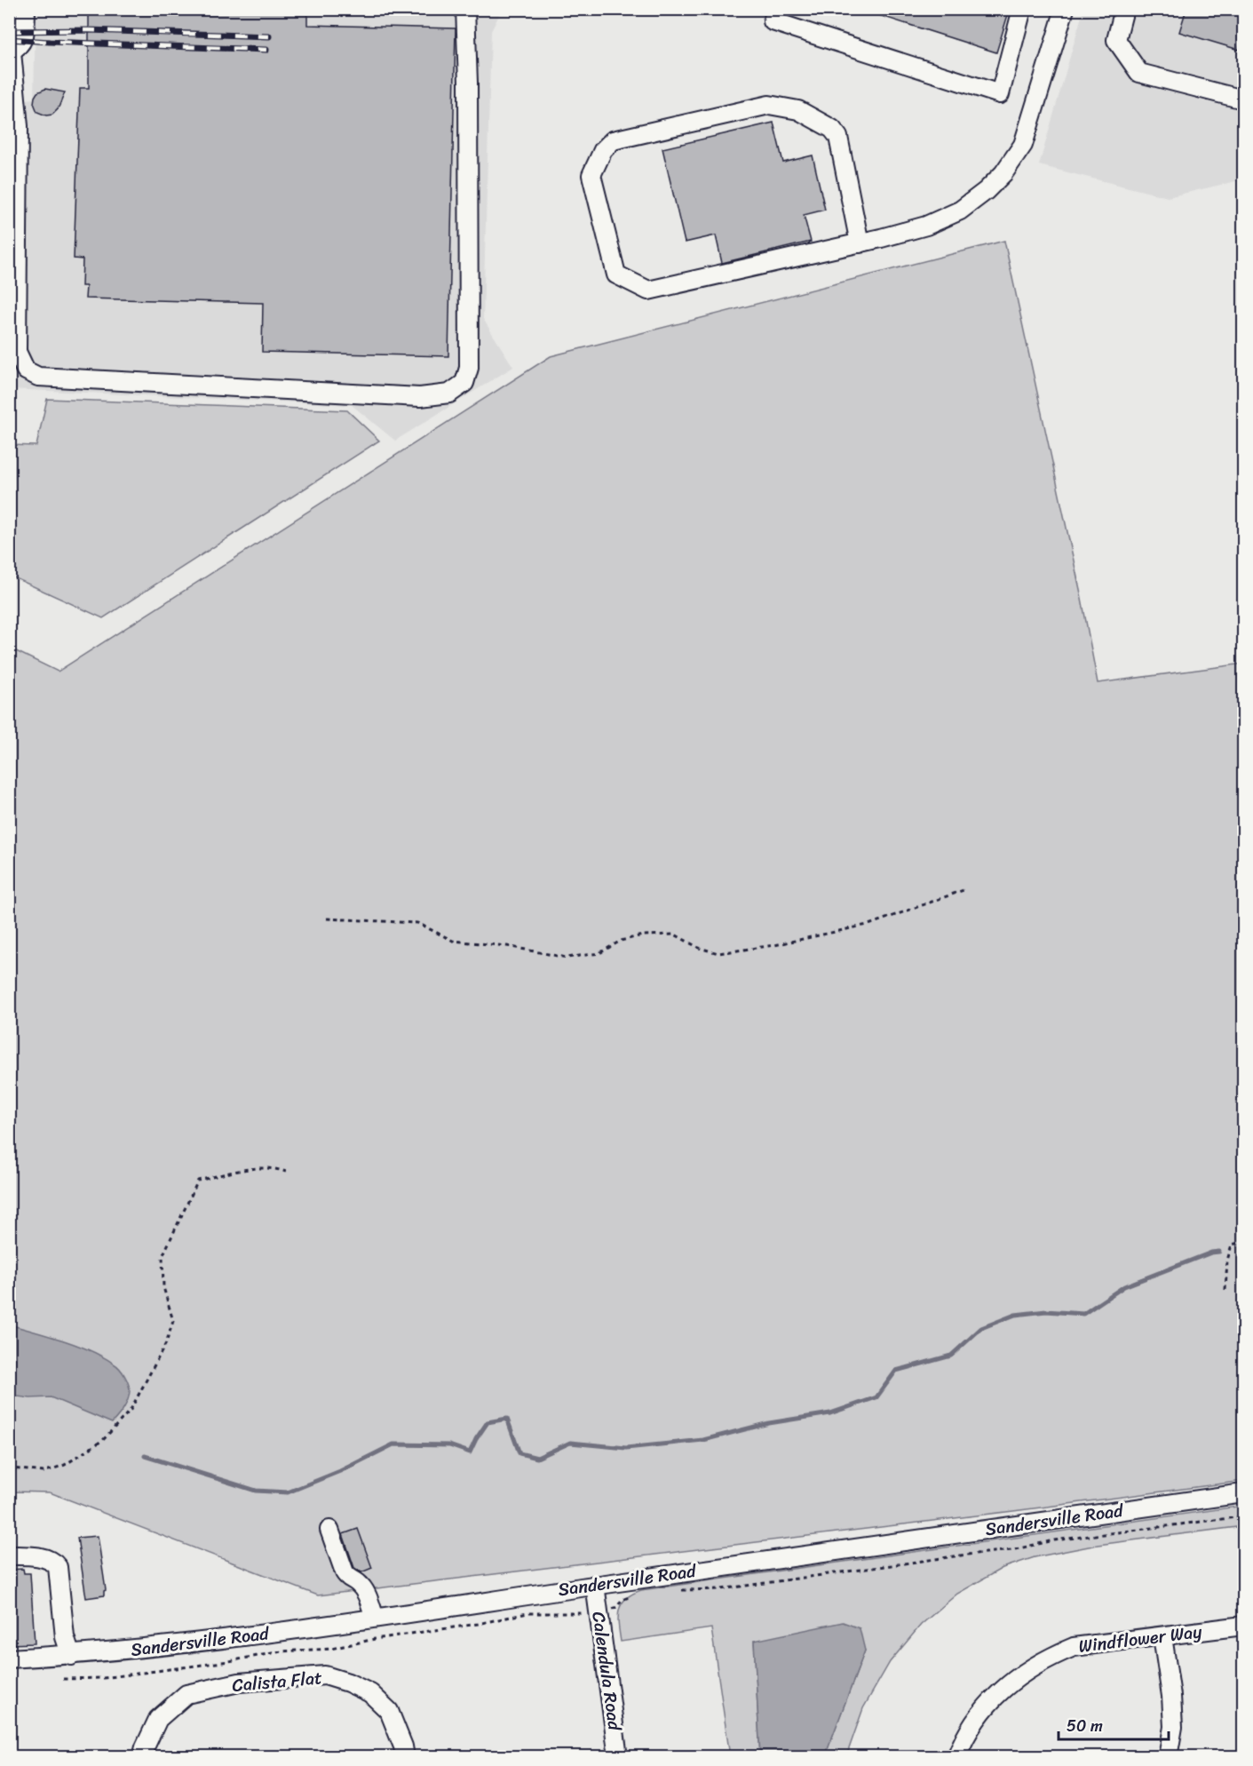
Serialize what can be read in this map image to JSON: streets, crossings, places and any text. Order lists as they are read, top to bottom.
{
  "streets": {
    "street": [
      "Sandersville Road",
      "Windflower Way",
      "Calendula Road",
      "Calista Flat"
    ]
  },
  "crossings": [
    ["Sandersville Road", "Calendula Road"]
  ],
  "scale_bar": "50 m"
}
